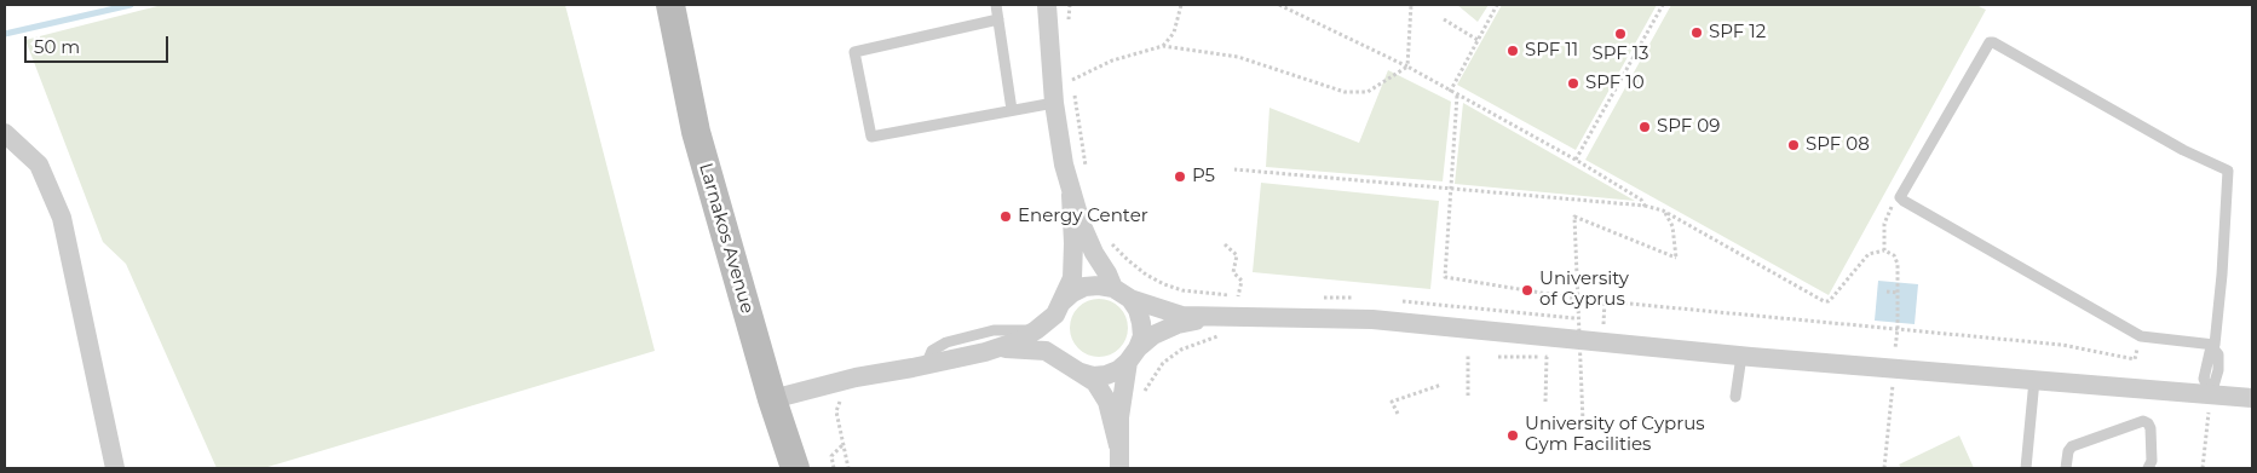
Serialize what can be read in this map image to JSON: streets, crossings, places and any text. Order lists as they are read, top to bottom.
{
  "streets": {
    "main road": ["Larnakos Avenue"]
  },
  "places": [
    "SPF 12",
    "SPF 13",
    "SPF 11",
    "SPF 10",
    "SPF 09",
    "SPF 08",
    "P5",
    "Energy Center",
    "University of Cyprus",
    "University of Cyprus Gym Facilities"
  ],
  "scale_bar": "50 m"
}
